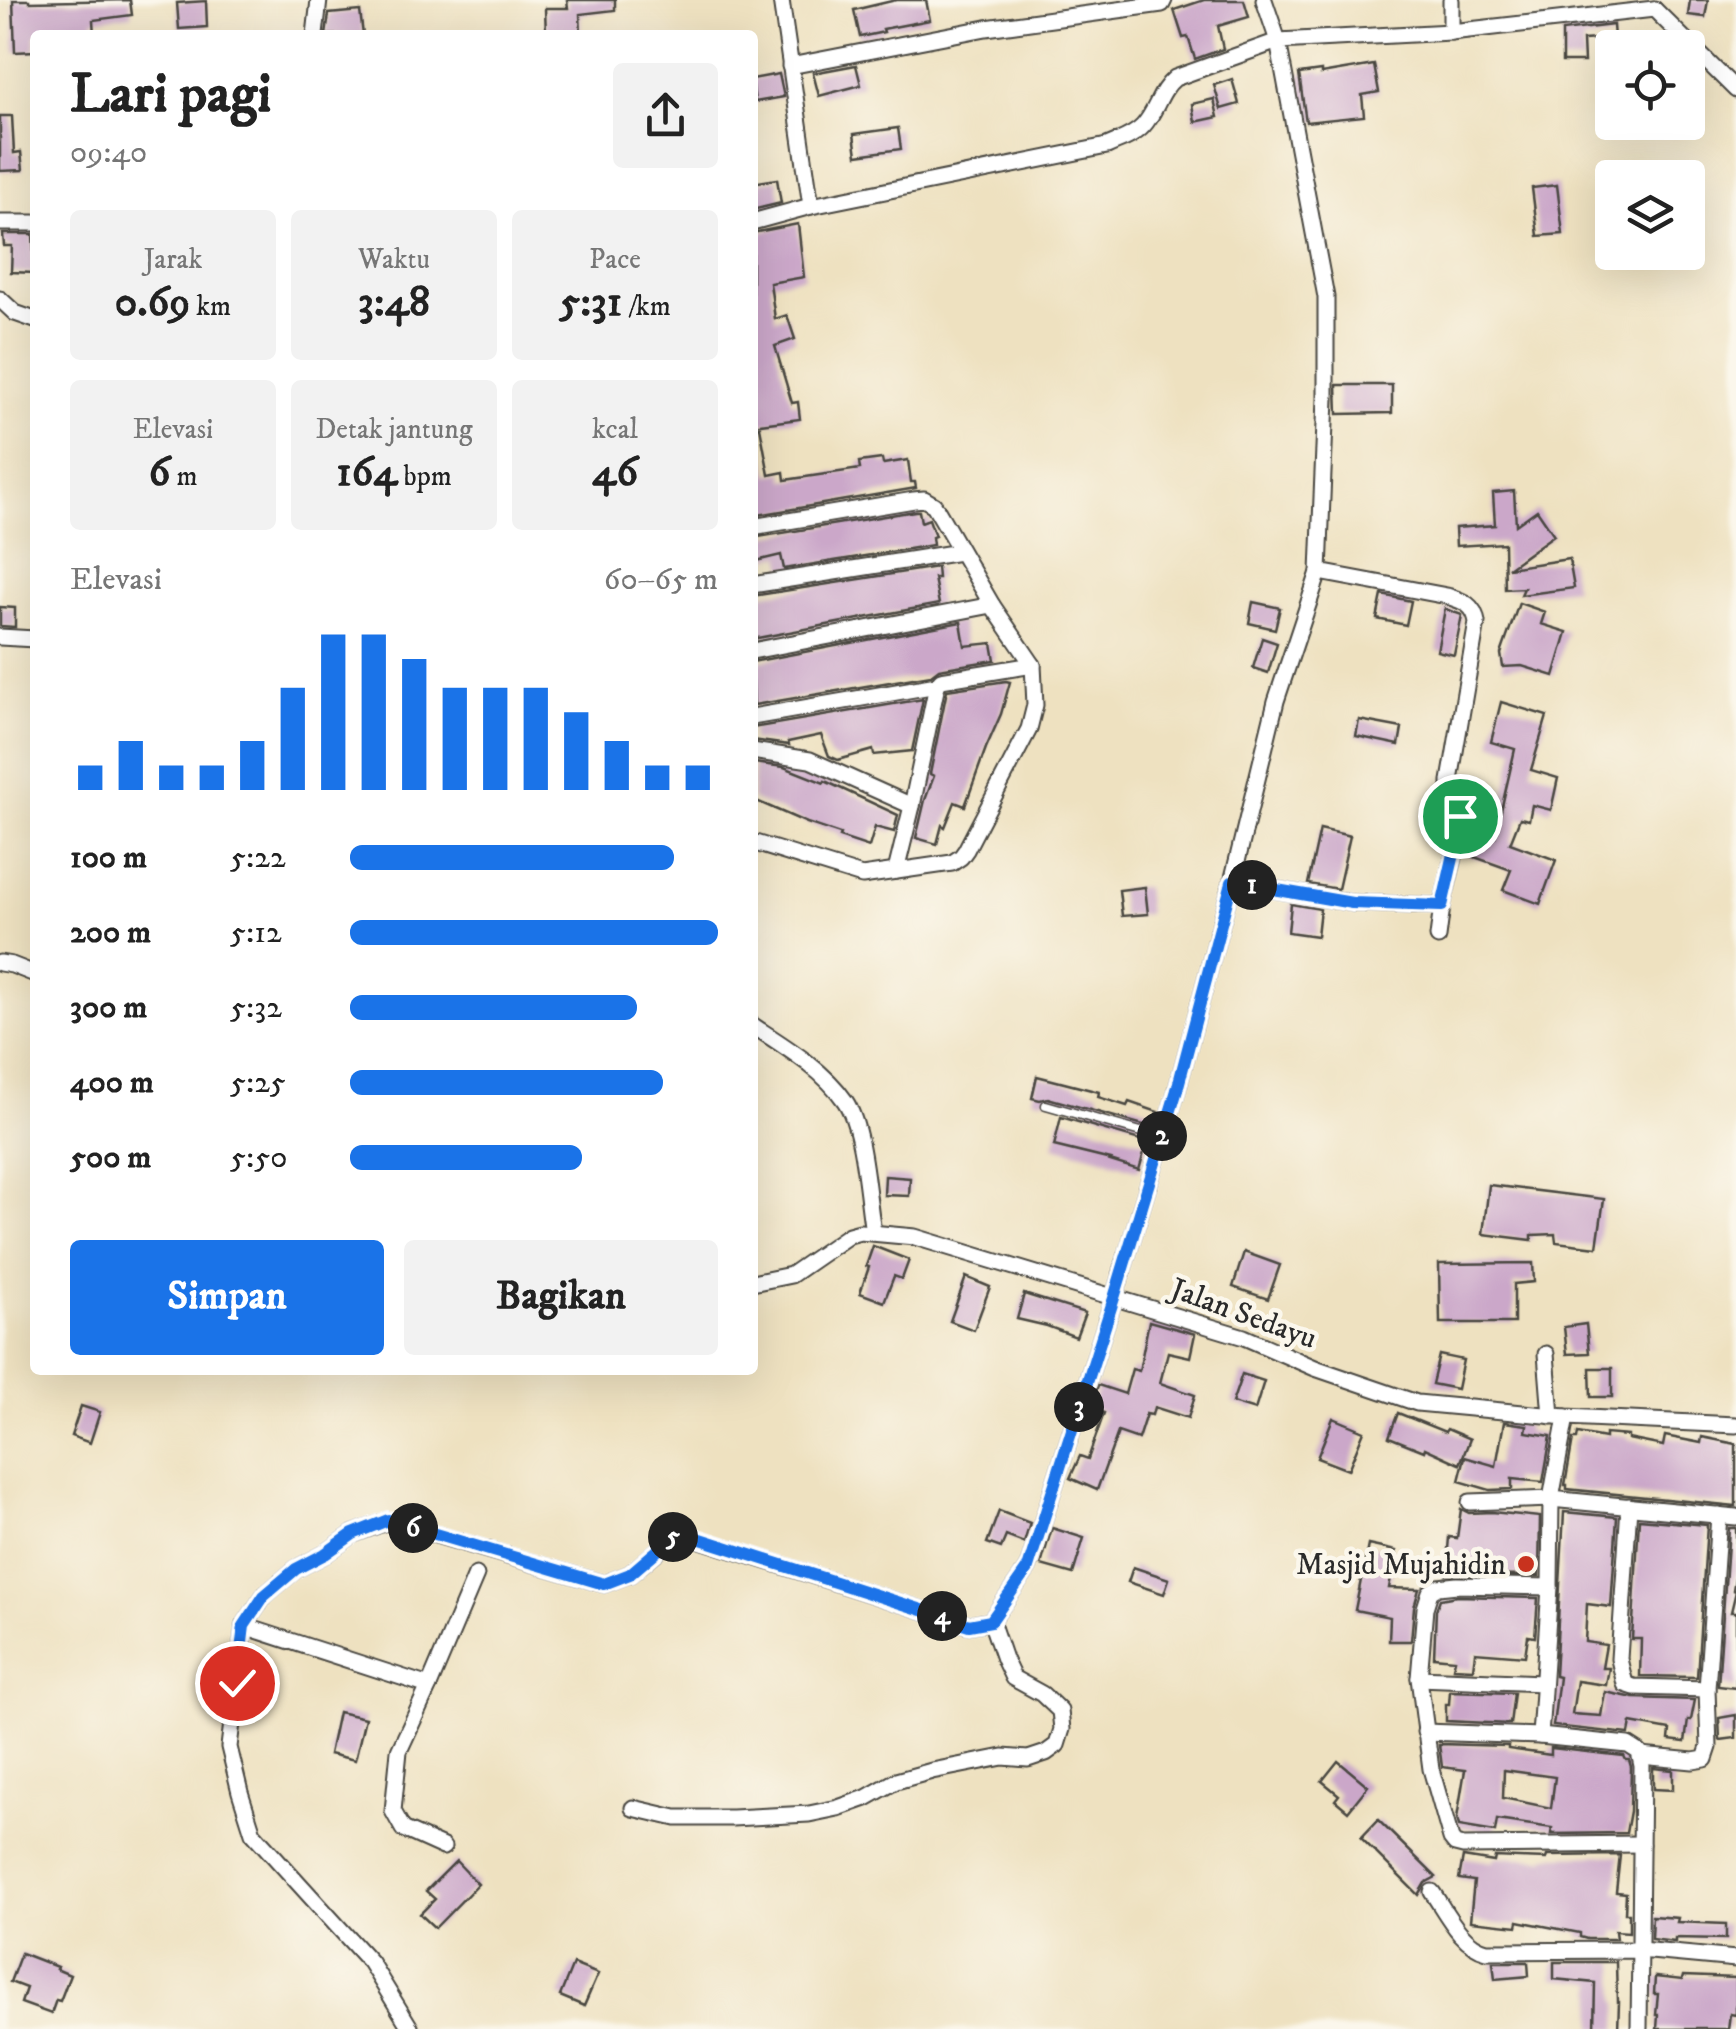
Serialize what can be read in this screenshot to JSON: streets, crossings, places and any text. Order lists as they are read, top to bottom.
{
  "streets": {
    "street": ["Jalan Sedayu"]
  },
  "places": ["Masjid Mujahidin"],
  "page": {
    "heading": ["Lari pagi", "09:40"],
    "stats": [
      ["Jarak", "0.69 km"],
      ["Waktu", "3:48"],
      ["Pace", "5:31 /km"],
      ["Elevasi", "6 m"],
      ["Detak jantung", "164 bpm"],
      ["kcal", "46"]
    ],
    "chart": ["Elevasi", "60–65 m"],
    "list": [
      {
        "name": "100 m",
        "note": "5:22"
      },
      {
        "name": "200 m",
        "note": "5:12"
      },
      {
        "name": "300 m",
        "note": "5:32"
      },
      {
        "name": "400 m",
        "note": "5:25"
      },
      {
        "name": "500 m",
        "note": "5:50"
      }
    ],
    "pins": [
      "1",
      "2",
      "3",
      "6",
      "5",
      "4"
    ],
    "buttons": ["Simpan", "Bagikan"]
  }
}
